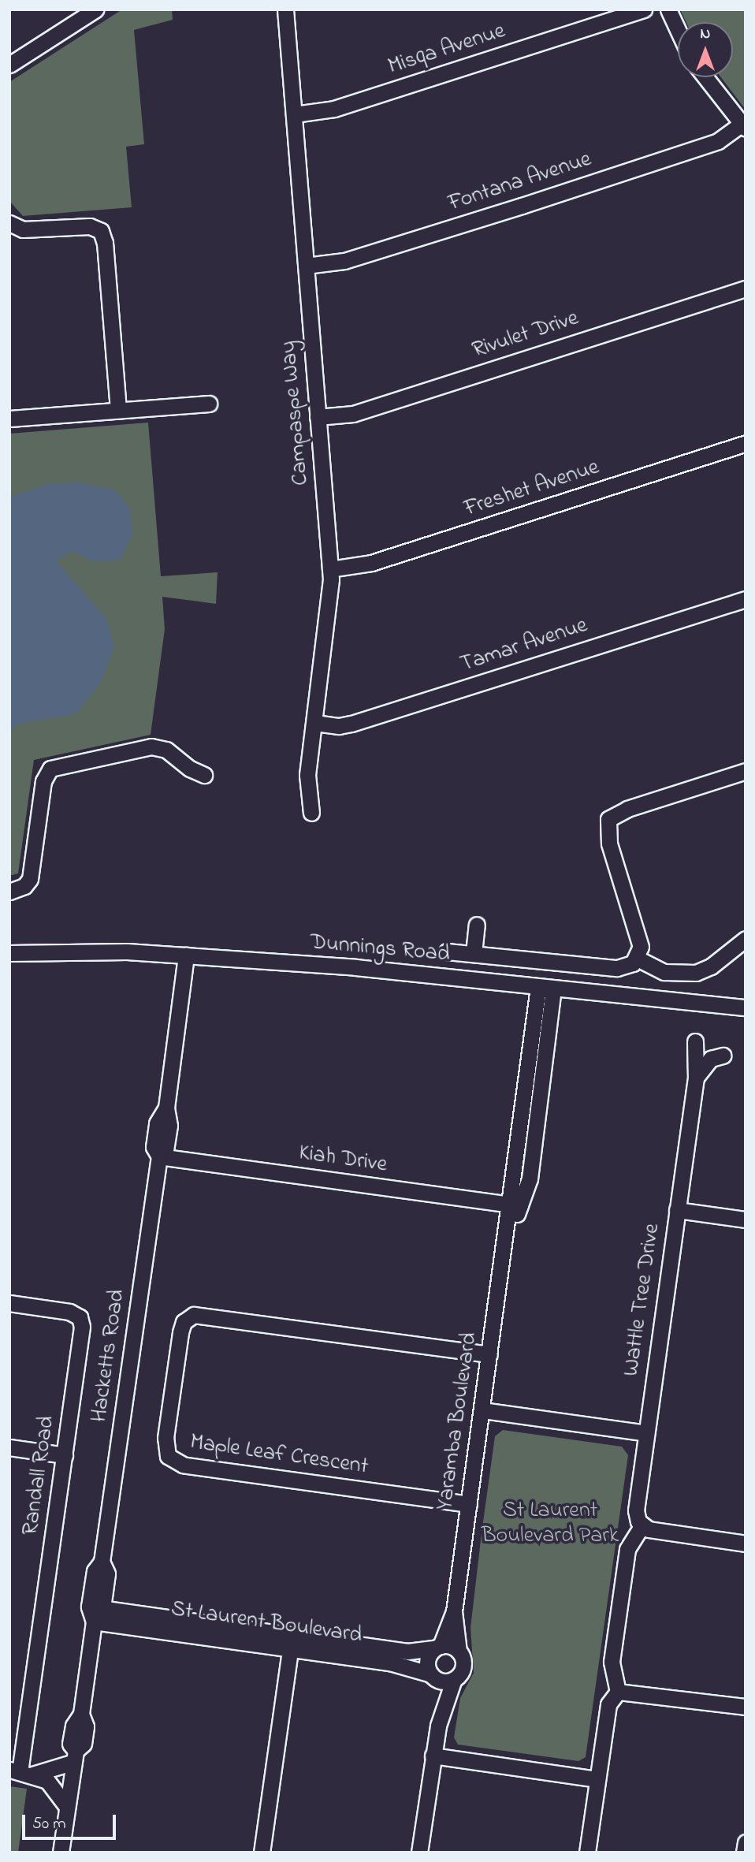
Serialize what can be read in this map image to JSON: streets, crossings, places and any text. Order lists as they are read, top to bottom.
{
  "streets": {
    "street": [
      "Misqa Avenue",
      "Fontana Avenue",
      "Rivulet Drive",
      "Campaspe Way",
      "Freshet Avenue",
      "Tamar Avenue",
      "Dunnings Road",
      "Kiah Drive",
      "Wattle Tree Drive",
      "Hacketts Road",
      "Yaramba Boulevard",
      "Maple Leaf Crescent",
      "Randall Road",
      "St Laurent Boulevard"
    ]
  },
  "crossings": [
    ["Misqa Avenue", "Campaspe Way"],
    ["Fontana Avenue", "Campaspe Way"],
    ["Rivulet Drive", "Campaspe Way"],
    ["Campaspe Way", "Freshet Avenue"],
    ["Campaspe Way", "Tamar Avenue"],
    ["Dunnings Road", "Hacketts Road"],
    ["Dunnings Road", "Yaramba Boulevard"],
    ["Kiah Drive", "Hacketts Road"],
    ["Kiah Drive", "Yaramba Boulevard"],
    ["Hacketts Road", "St Laurent Boulevard"],
    ["Yaramba Boulevard", "Maple Leaf Crescent"],
    ["Yaramba Boulevard", "St Laurent Boulevard"]
  ],
  "parks": ["St Laurent Boulevard Park"],
  "scale_bar": "50 m",
  "north": "top"
}
